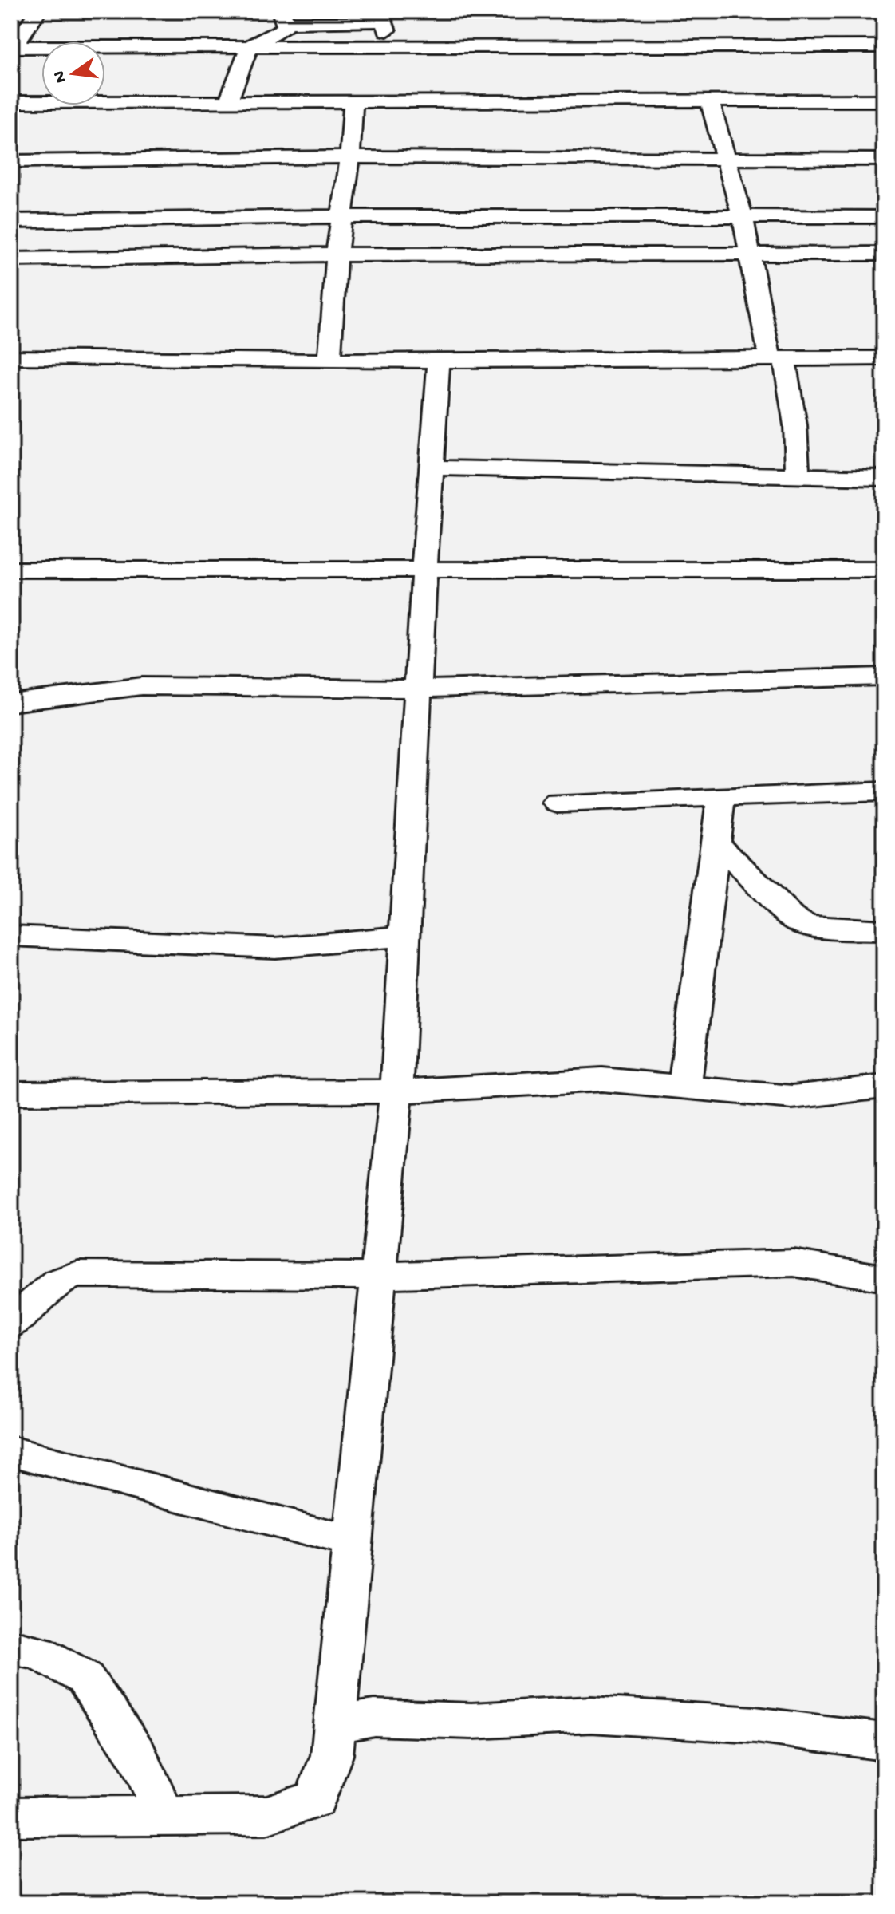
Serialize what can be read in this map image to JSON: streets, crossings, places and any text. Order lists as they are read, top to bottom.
{
  "north": "left"
}
